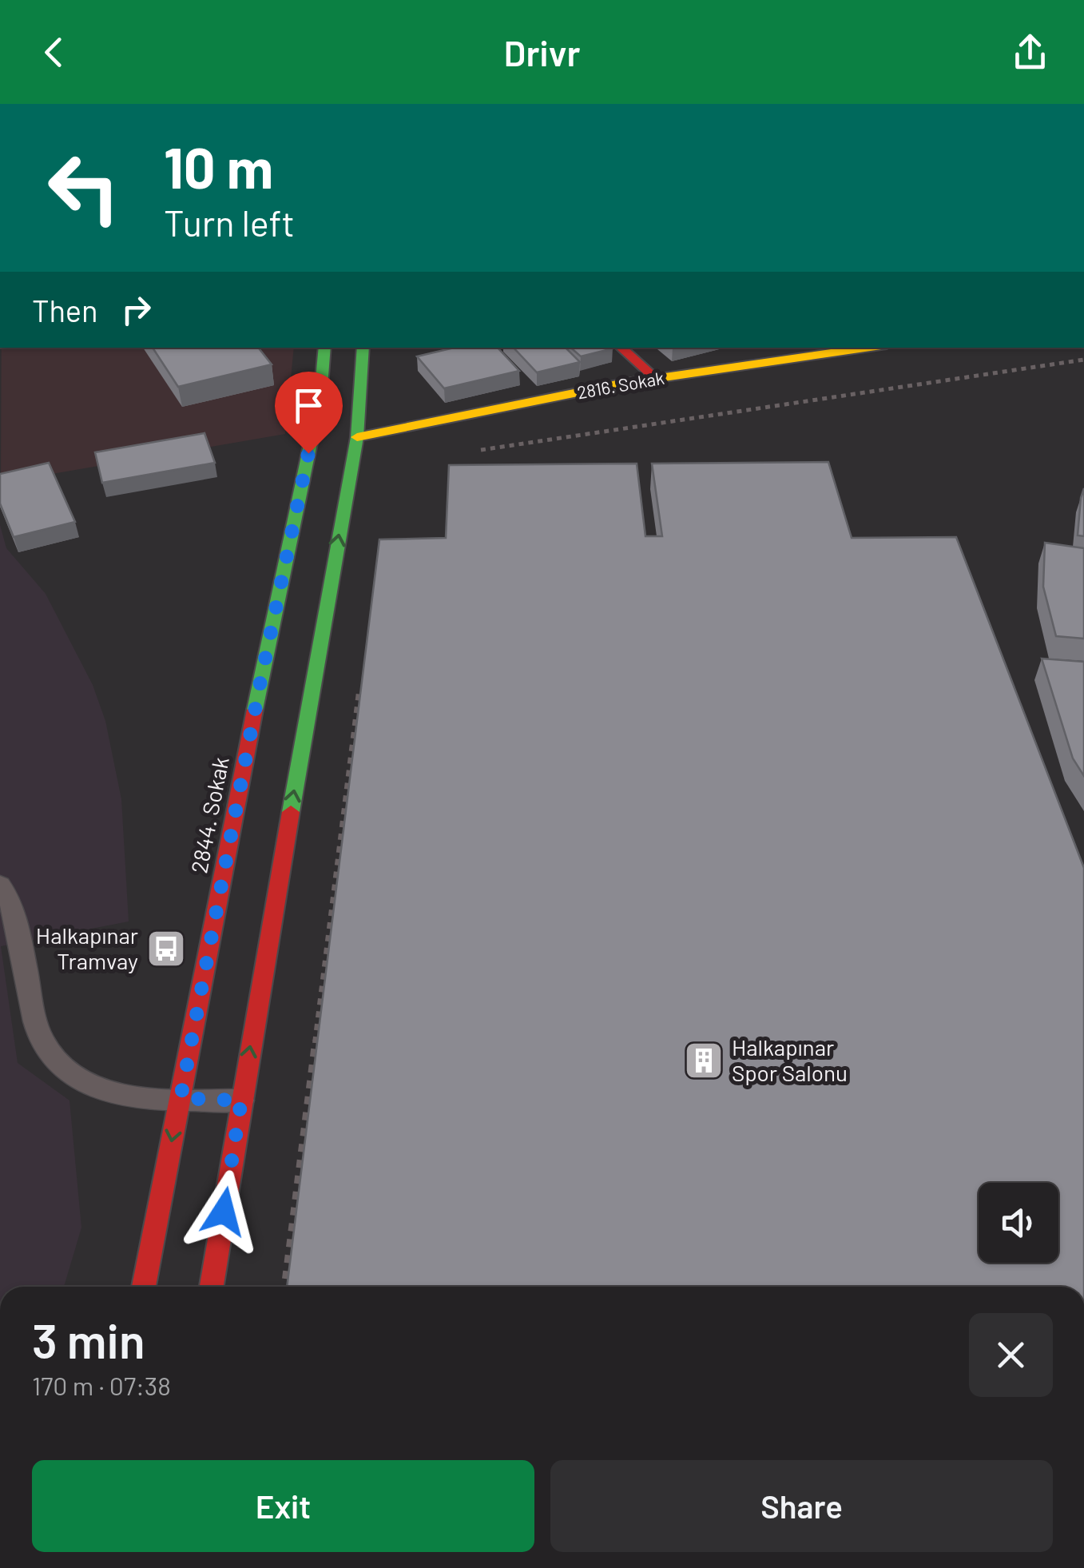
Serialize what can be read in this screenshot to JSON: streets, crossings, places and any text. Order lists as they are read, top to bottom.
{
  "streets": {
    "main road": ["2816. Sokak", "2844. Sokak"]
  },
  "places": {
    "bus stop": ["Halkapınar Tramvay"],
    "building": ["Halkapınar Spor Salonu"]
  },
  "page": {
    "header": "Drivr",
    "turn": ["10 m", "Turn left"],
    "then": "Then",
    "heading": ["3 min", "170 m · 07:38"],
    "buttons": ["Exit", "Share"]
  }
}
